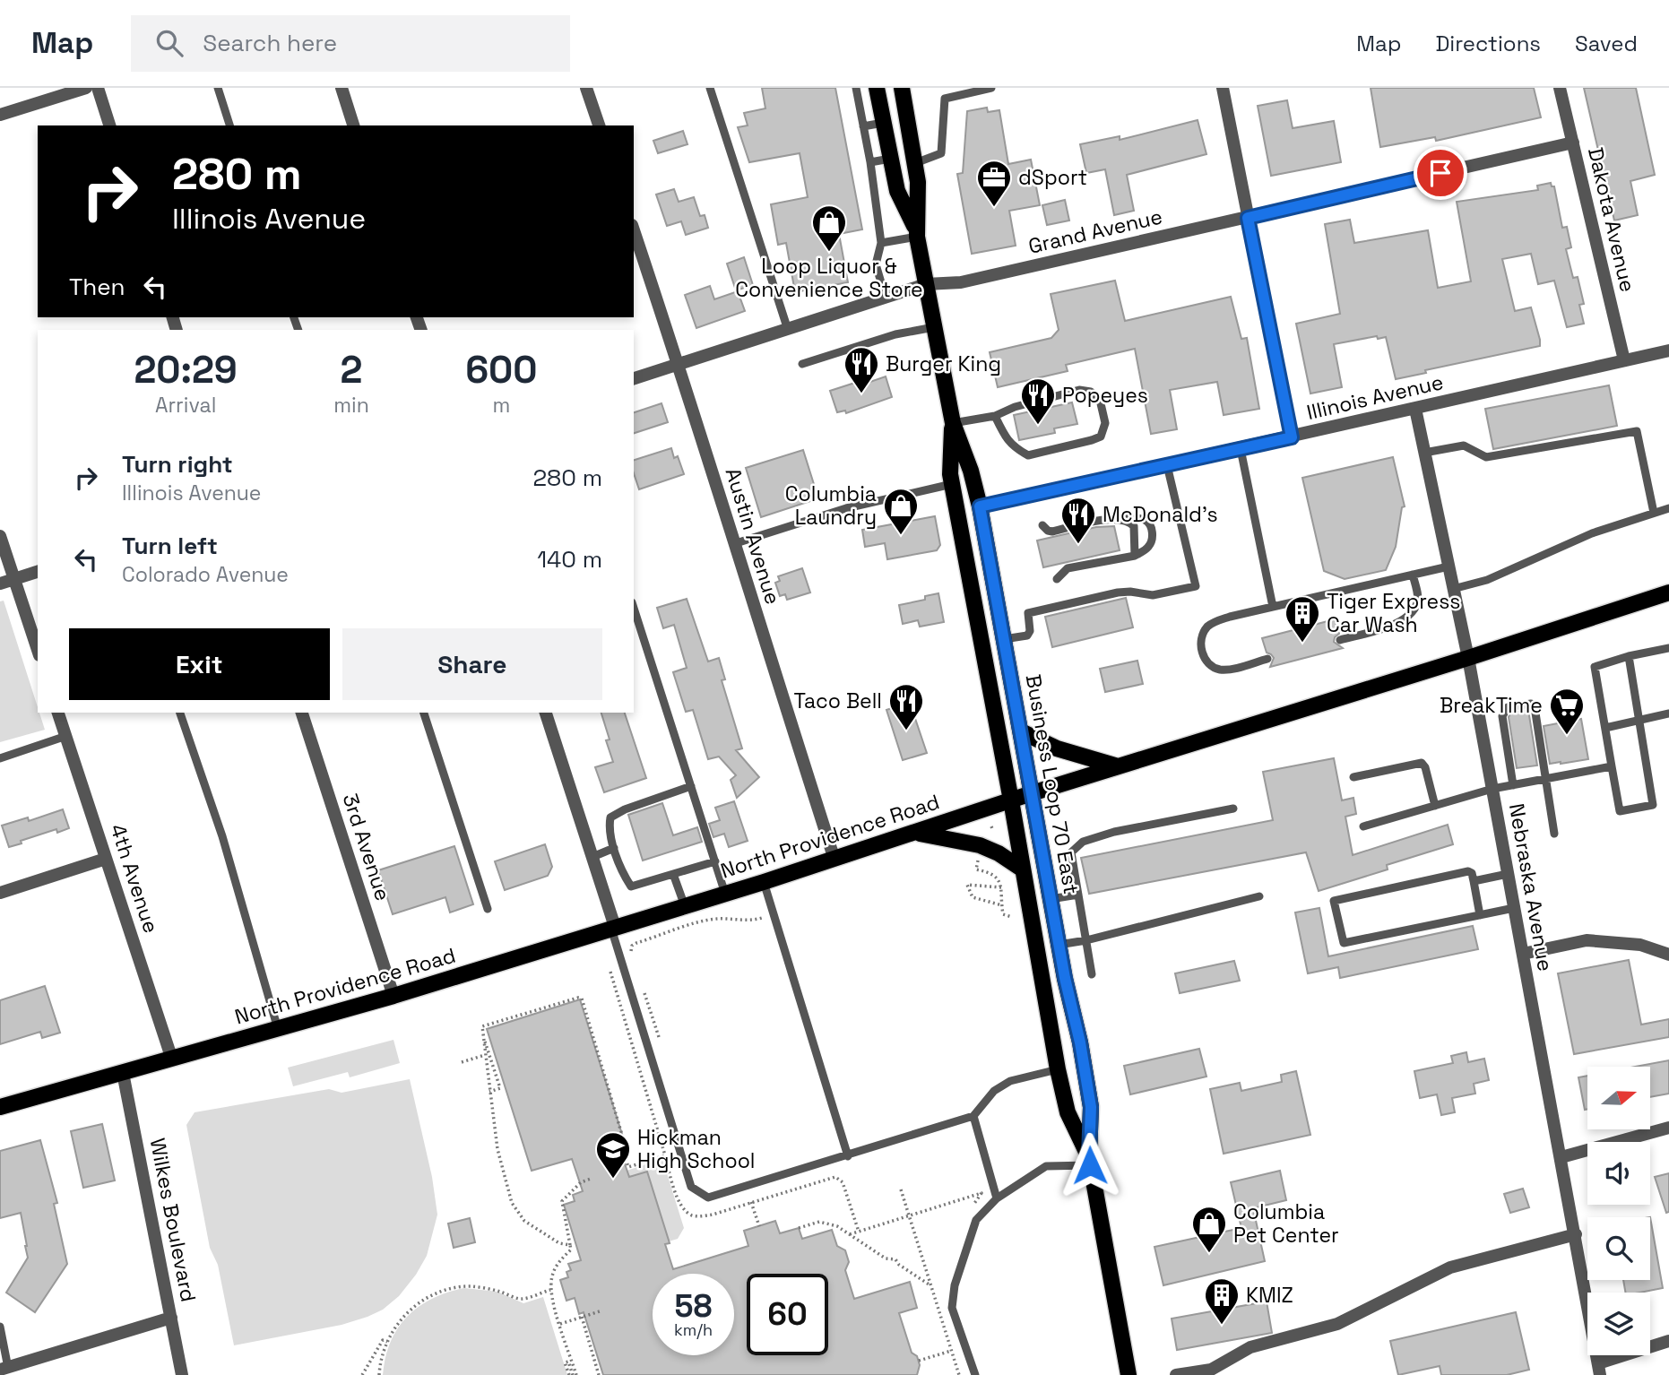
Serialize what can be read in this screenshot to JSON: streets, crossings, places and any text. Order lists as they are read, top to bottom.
{
  "streets": {
    "main road": ["Business Loop 70 East", "North Providence Road"],
    "street": [
      "Dakota Avenue",
      "Grand Avenue",
      "Illinois Avenue",
      "Austin Avenue",
      "3rd Avenue",
      "4th Avenue",
      "Nebraska Avenue",
      "Wilkes Boulevard"
    ]
  },
  "crossings": [
    ["Dakota Avenue", "Grand Avenue"],
    ["Dakota Avenue", "Illinois Avenue"],
    ["Grand Avenue", "Austin Avenue"],
    ["Grand Avenue", "Business Loop 70 East"],
    ["Illinois Avenue", "Business Loop 70 East"],
    ["Illinois Avenue", "Nebraska Avenue"],
    ["Austin Avenue", "North Providence Road"],
    ["Business Loop 70 East", "North Providence Road"],
    ["North Providence Road", "3rd Avenue"],
    ["North Providence Road", "4th Avenue"],
    ["North Providence Road", "Nebraska Avenue"],
    ["North Providence Road", "Wilkes Boulevard"]
  ],
  "places": {
    "office": ["dSport"],
    "shop": ["Loop Liquor & Convenience Store", "Columbia Laundry", "Columbia Pet Center"],
    "restaurant": [
      "Burger King",
      "Popeyes",
      "McDonald's",
      "Taco Bell"
    ],
    "building": ["Tiger Express Car Wash", "KMIZ"],
    "supermarket": ["BreakTime"],
    "school or university": ["Hickman High School"]
  },
  "north": "right",
  "page": {
    "header": "Map",
    "search": "Search here",
    "nav": ["Map", "Directions", "Saved"],
    "turn": ["280 m", "Illinois Avenue"],
    "then": "Then",
    "eta": [
      "20:29",
      "Arrival",
      "2",
      "min",
      "600",
      "m"
    ],
    "list": [
      {
        "name": "Turn right",
        "note": "Illinois Avenue",
        "value": "280 m"
      },
      {
        "name": "Turn left",
        "note": "Colorado Avenue",
        "value": "140 m"
      }
    ],
    "buttons": ["Exit", "Share"],
    "speed": "58 km/h",
    "limit": "60"
  }
}
